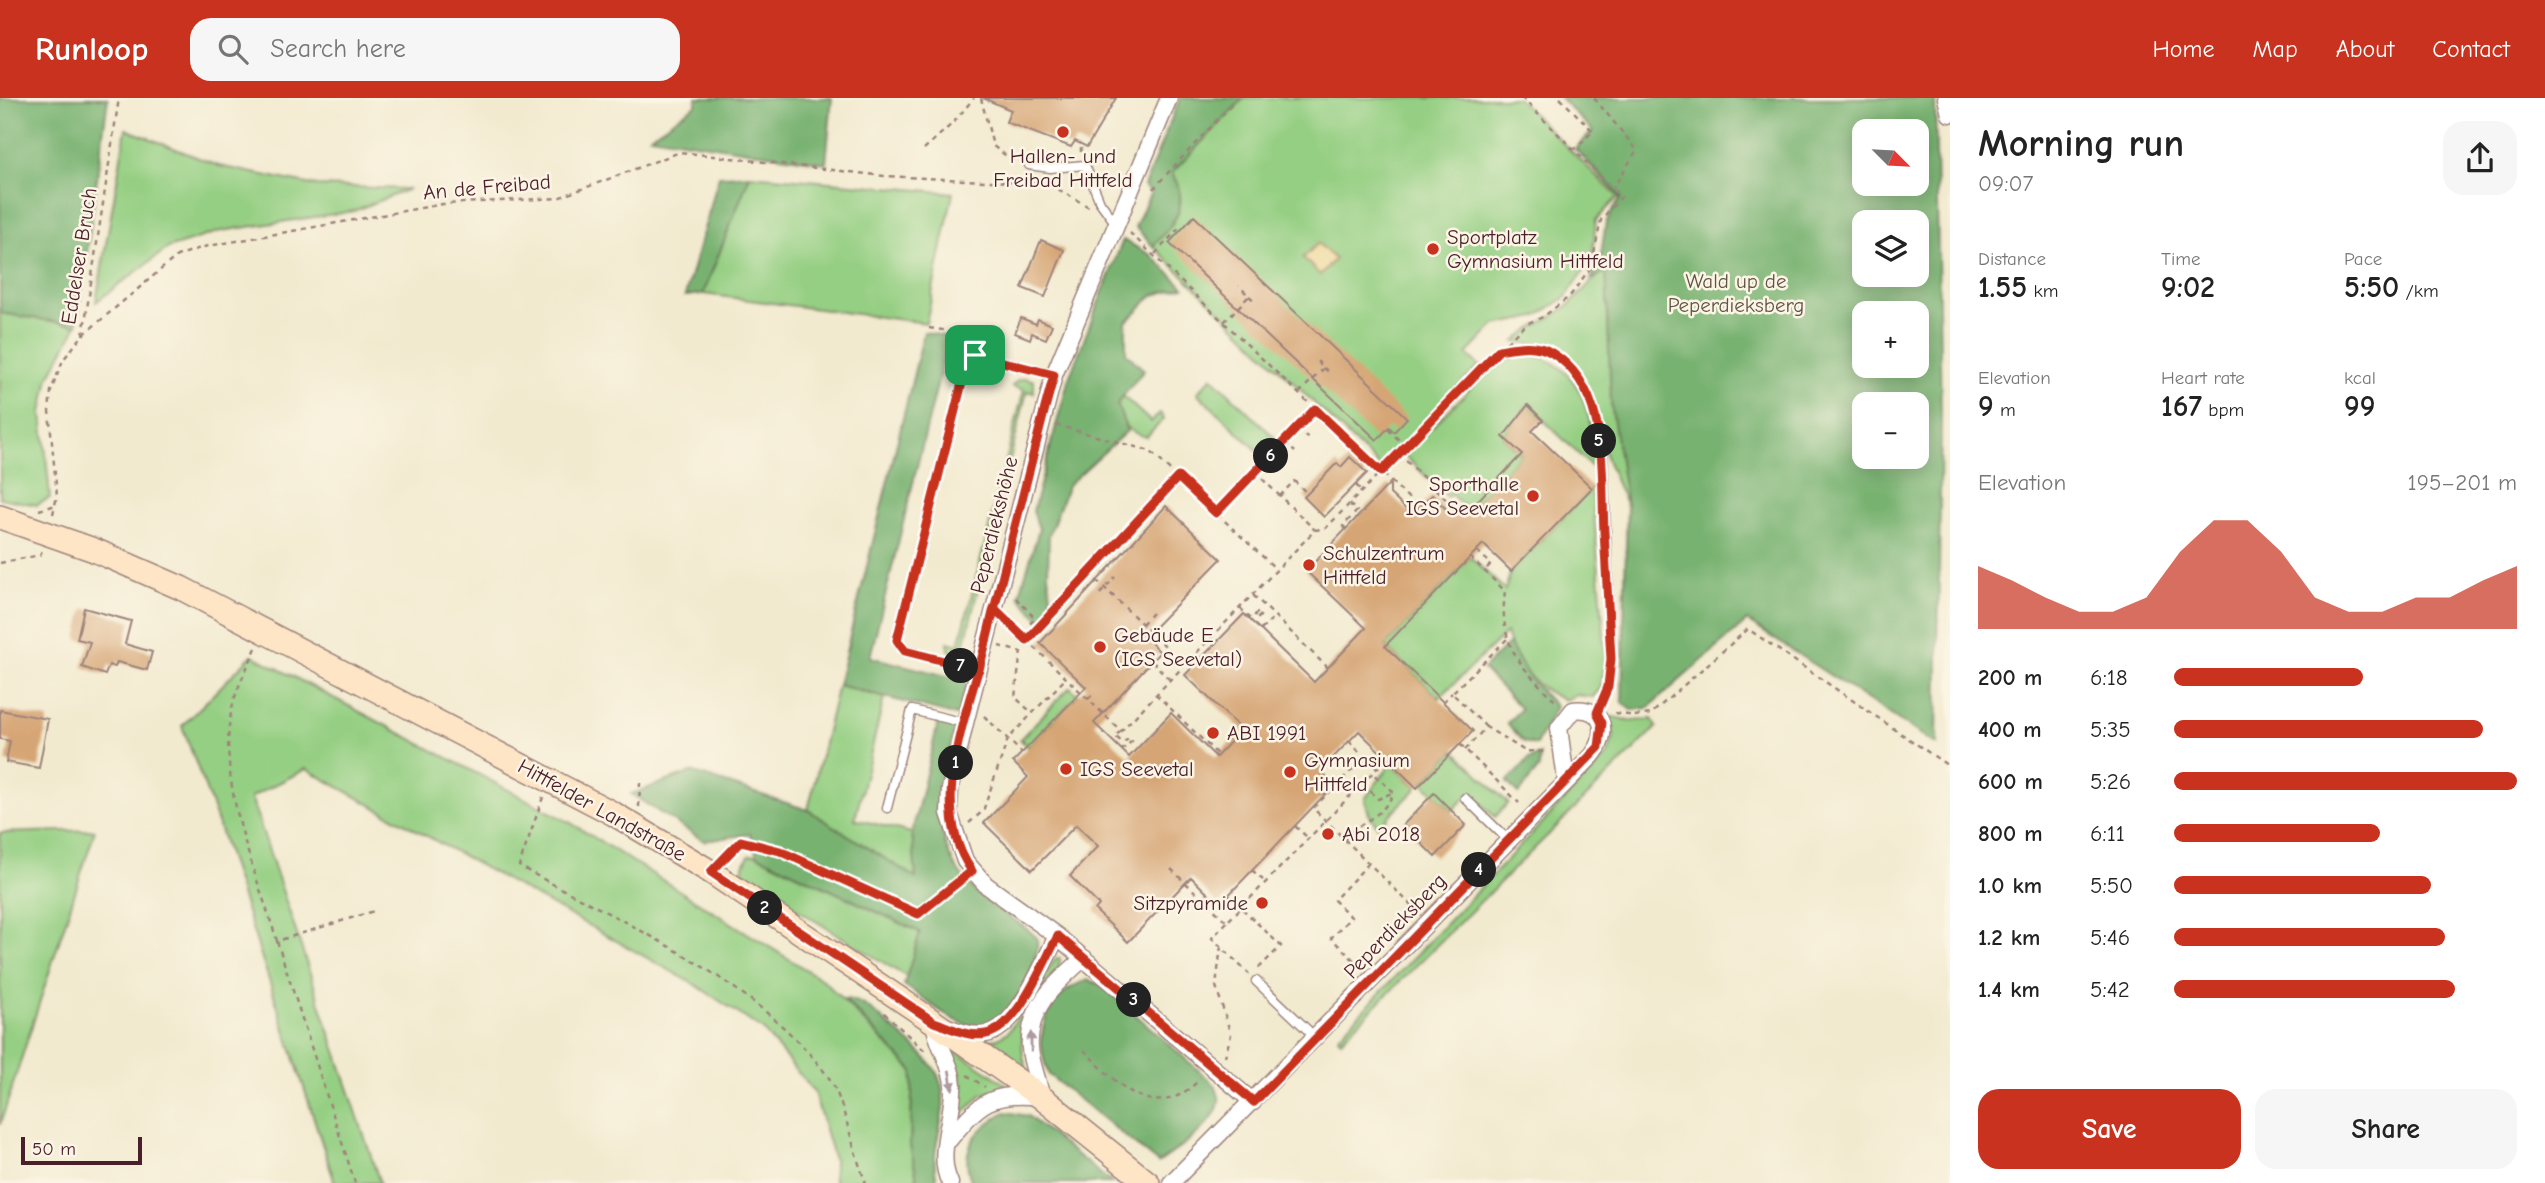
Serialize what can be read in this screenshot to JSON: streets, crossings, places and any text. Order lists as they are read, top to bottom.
{
  "streets": {
    "main road": ["Hittfelder Landstraße"],
    "street": ["Peperdiekshöhe", "Peperdieksberg"],
    "path": ["An de Freibad", "Eddelser Bruch"]
  },
  "crossings": [
    ["An de Freibad", "Eddelser Bruch"],
    ["An de Freibad", "Peperdiekshöhe"],
    ["Eddelser Bruch", "Hittfelder Landstraße"],
    ["Peperdiekshöhe", "Peperdieksberg"]
  ],
  "parks": ["Wald up de Peperdieksberg"],
  "places": [
    "Hallen- und Freibad Hittfeld",
    "Sportplatz Gymnasium Hittfeld",
    "Sporthalle IGS Seevetal",
    "Schulzentrum Hittfeld",
    "Gebäude E (IGS Seevetal)",
    "ABI 1991",
    "IGS Seevetal",
    "Gymnasium Hittfeld",
    "Abi 2018",
    "Sitzpyramide"
  ],
  "scale_bar": "50 m",
  "north": "bottom right",
  "page": {
    "header": "Runloop",
    "search": "Search here",
    "nav": [
      "Home",
      "Map",
      "About",
      "Contact"
    ],
    "heading": ["Morning run", "09:07"],
    "map_buttons": ["+", "−"],
    "stats": [
      ["Distance", "1.55 km"],
      ["Time", "9:02"],
      ["Pace", "5:50 /km"],
      ["Elevation", "9 m"],
      ["Heart rate", "167 bpm"],
      ["kcal", "99"]
    ],
    "pins": [
      "5",
      "6",
      "7",
      "1",
      "4",
      "2",
      "3"
    ],
    "chart": ["Elevation", "195–201 m"],
    "list": [
      {
        "name": "200 m",
        "note": "6:18"
      },
      {
        "name": "400 m",
        "note": "5:35"
      },
      {
        "name": "600 m",
        "note": "5:26"
      },
      {
        "name": "800 m",
        "note": "6:11"
      },
      {
        "name": "1.0 km",
        "note": "5:50"
      },
      {
        "name": "1.2 km",
        "note": "5:46"
      },
      {
        "name": "1.4 km",
        "note": "5:42"
      }
    ],
    "buttons": ["Save", "Share"],
    "scale": "50 m"
  }
}
